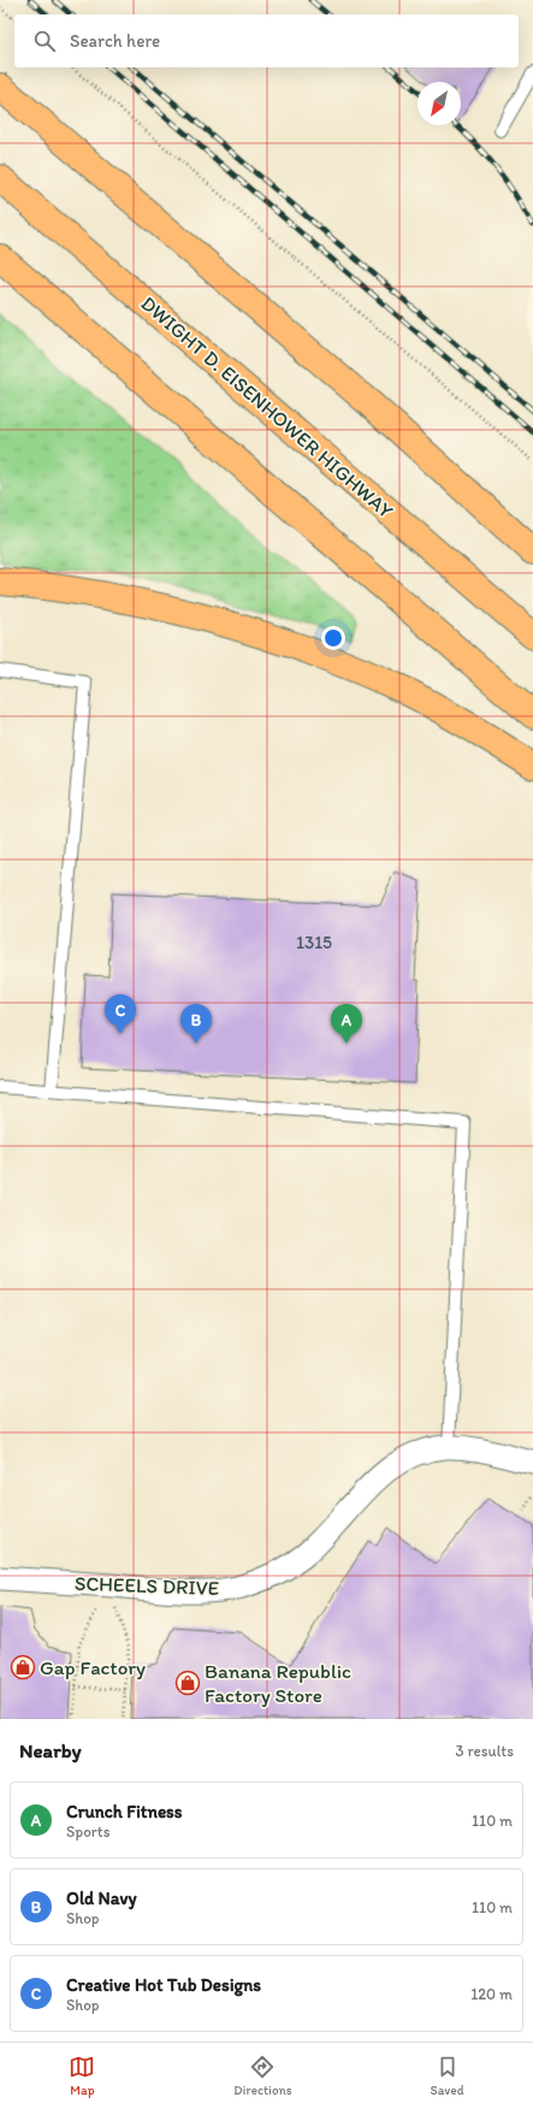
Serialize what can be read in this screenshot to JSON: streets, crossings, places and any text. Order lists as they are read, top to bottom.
{
  "streets": {
    "highway": ["DWIGHT D. EISENHOWER HIGHWAY"],
    "street": ["SCHEELS DRIVE"]
  },
  "places": {
    "shop": ["Gap Factory", "Banana Republic Factory Store"]
  },
  "house_numbers": ["1315"],
  "north": "bottom left",
  "page": {
    "search": "Search here",
    "pins": ["C", "A", "B"],
    "heading": ["Nearby", "3 results"],
    "list": [
      {
        "mark": "A",
        "name": "Crunch Fitness",
        "note": "Sports",
        "value": "110 m"
      },
      {
        "mark": "B",
        "name": "Old Navy",
        "note": "Shop",
        "value": "110 m"
      },
      {
        "mark": "C",
        "name": "Creative Hot Tub Designs",
        "note": "Shop",
        "value": "120 m"
      }
    ],
    "nav": ["Map", "Directions", "Saved"]
  }
}
